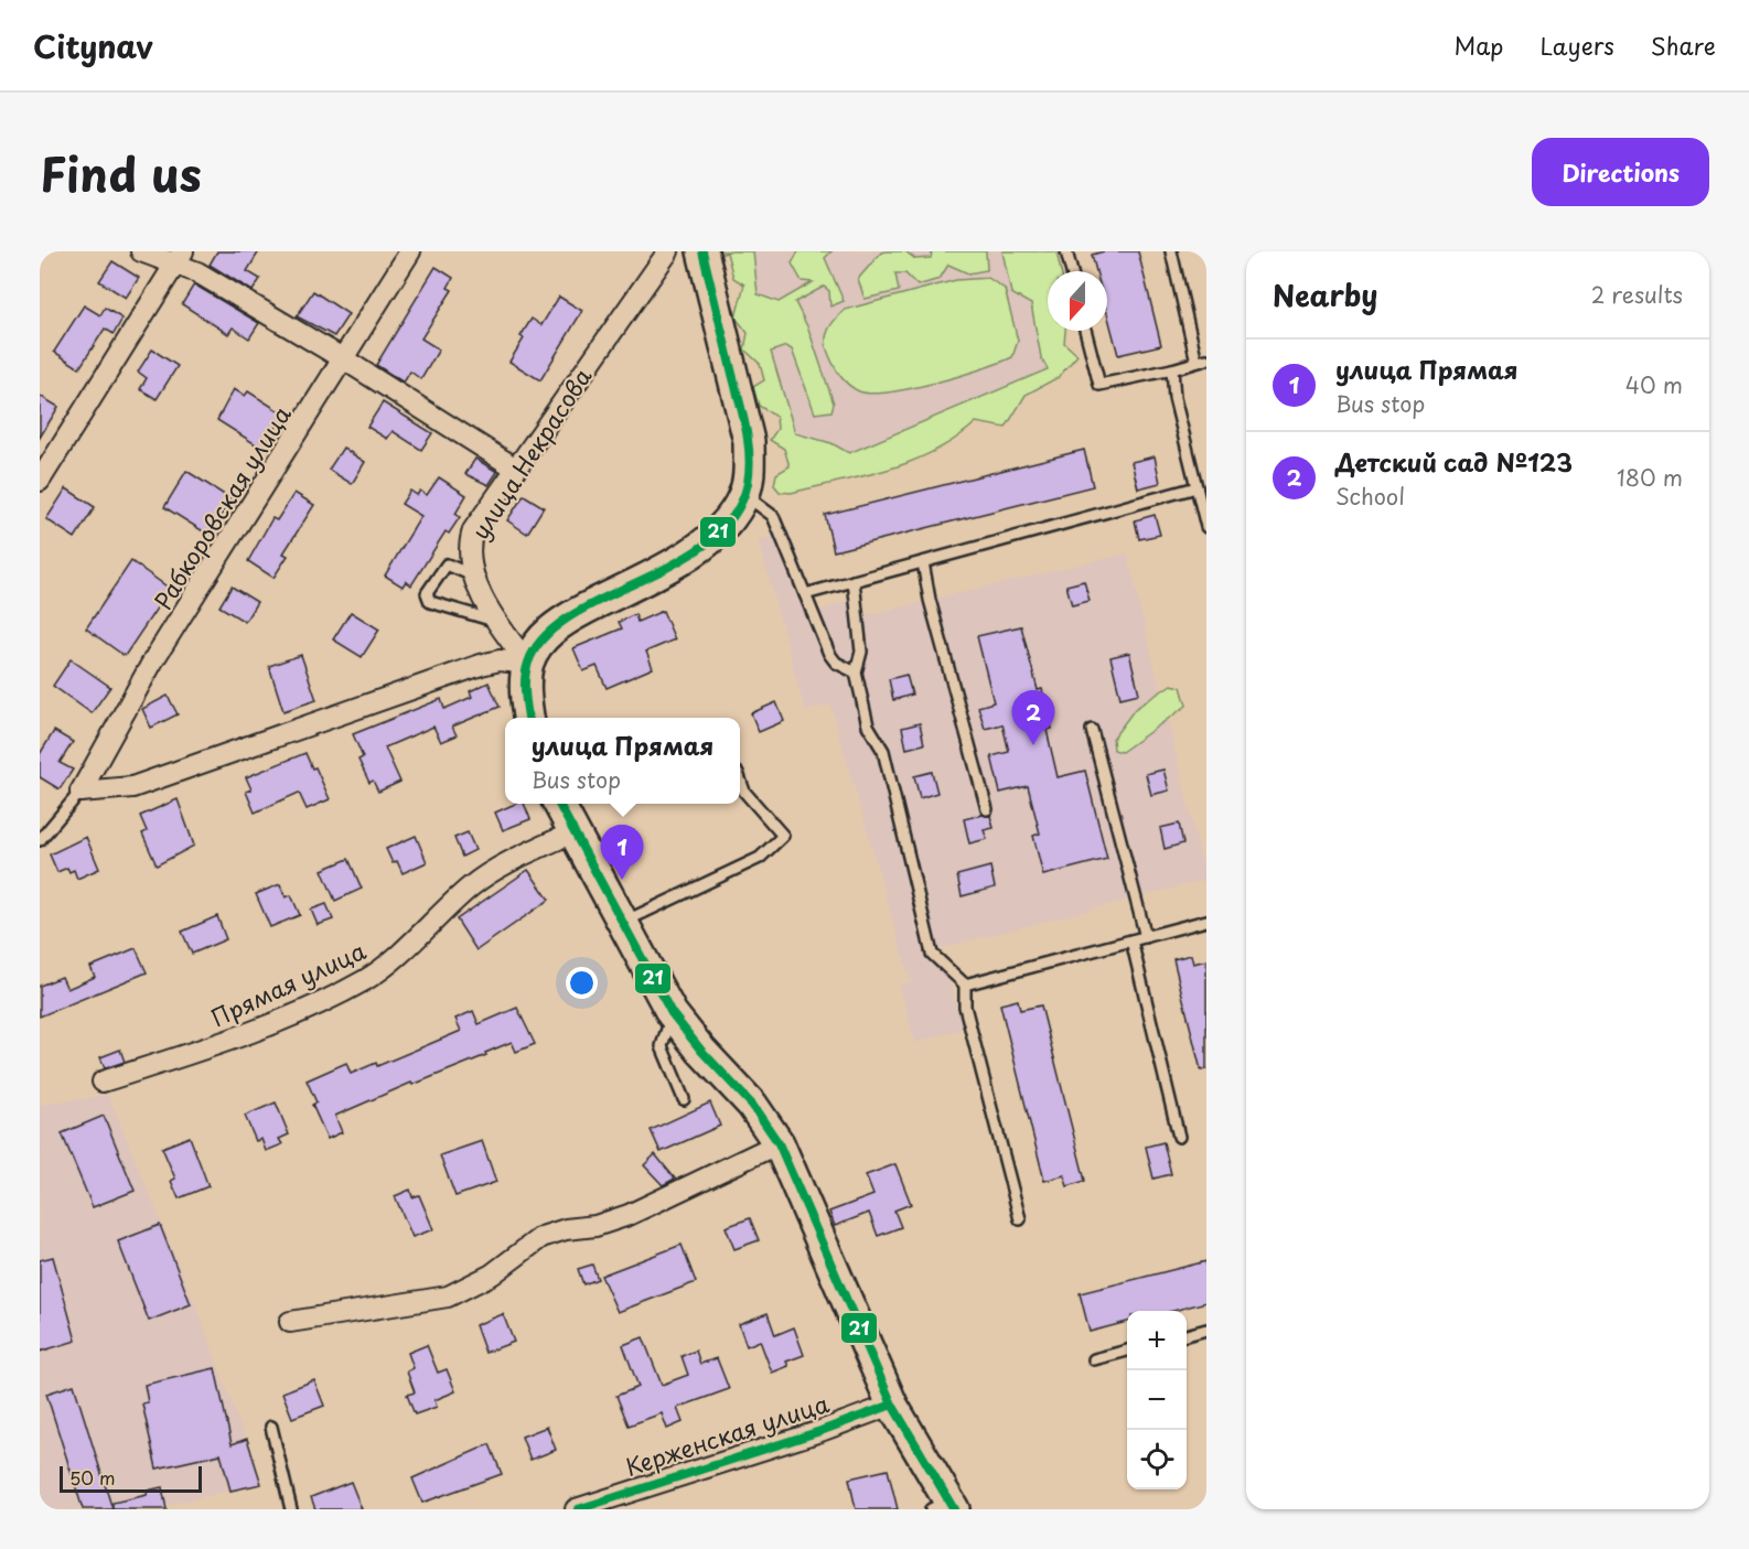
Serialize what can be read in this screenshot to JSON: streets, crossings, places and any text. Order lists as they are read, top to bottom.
{
  "streets": {
    "street": [
      "улица Некрасова",
      "Рабкоровская улица",
      "Прямая улица",
      "Керженская улица"
    ]
  },
  "lines": ["transit line 21"],
  "scale_bar": "50 m",
  "north": "bottom",
  "page": {
    "header": "Citynav",
    "nav": ["Map", "Layers", "Share"],
    "title": "Find us",
    "buttons": "Directions",
    "heading": ["Nearby", "2 results"],
    "list": [
      {
        "mark": "1",
        "name": "улица Прямая",
        "note": "Bus stop",
        "value": "40 m"
      },
      {
        "mark": "2",
        "name": "Детский сад №123",
        "note": "School",
        "value": "180 m"
      }
    ],
    "pins": ["2", "1"],
    "popup": ["улица Прямая", "Bus stop"],
    "map_buttons": ["+", "−"],
    "scale": "50 m"
  }
}
